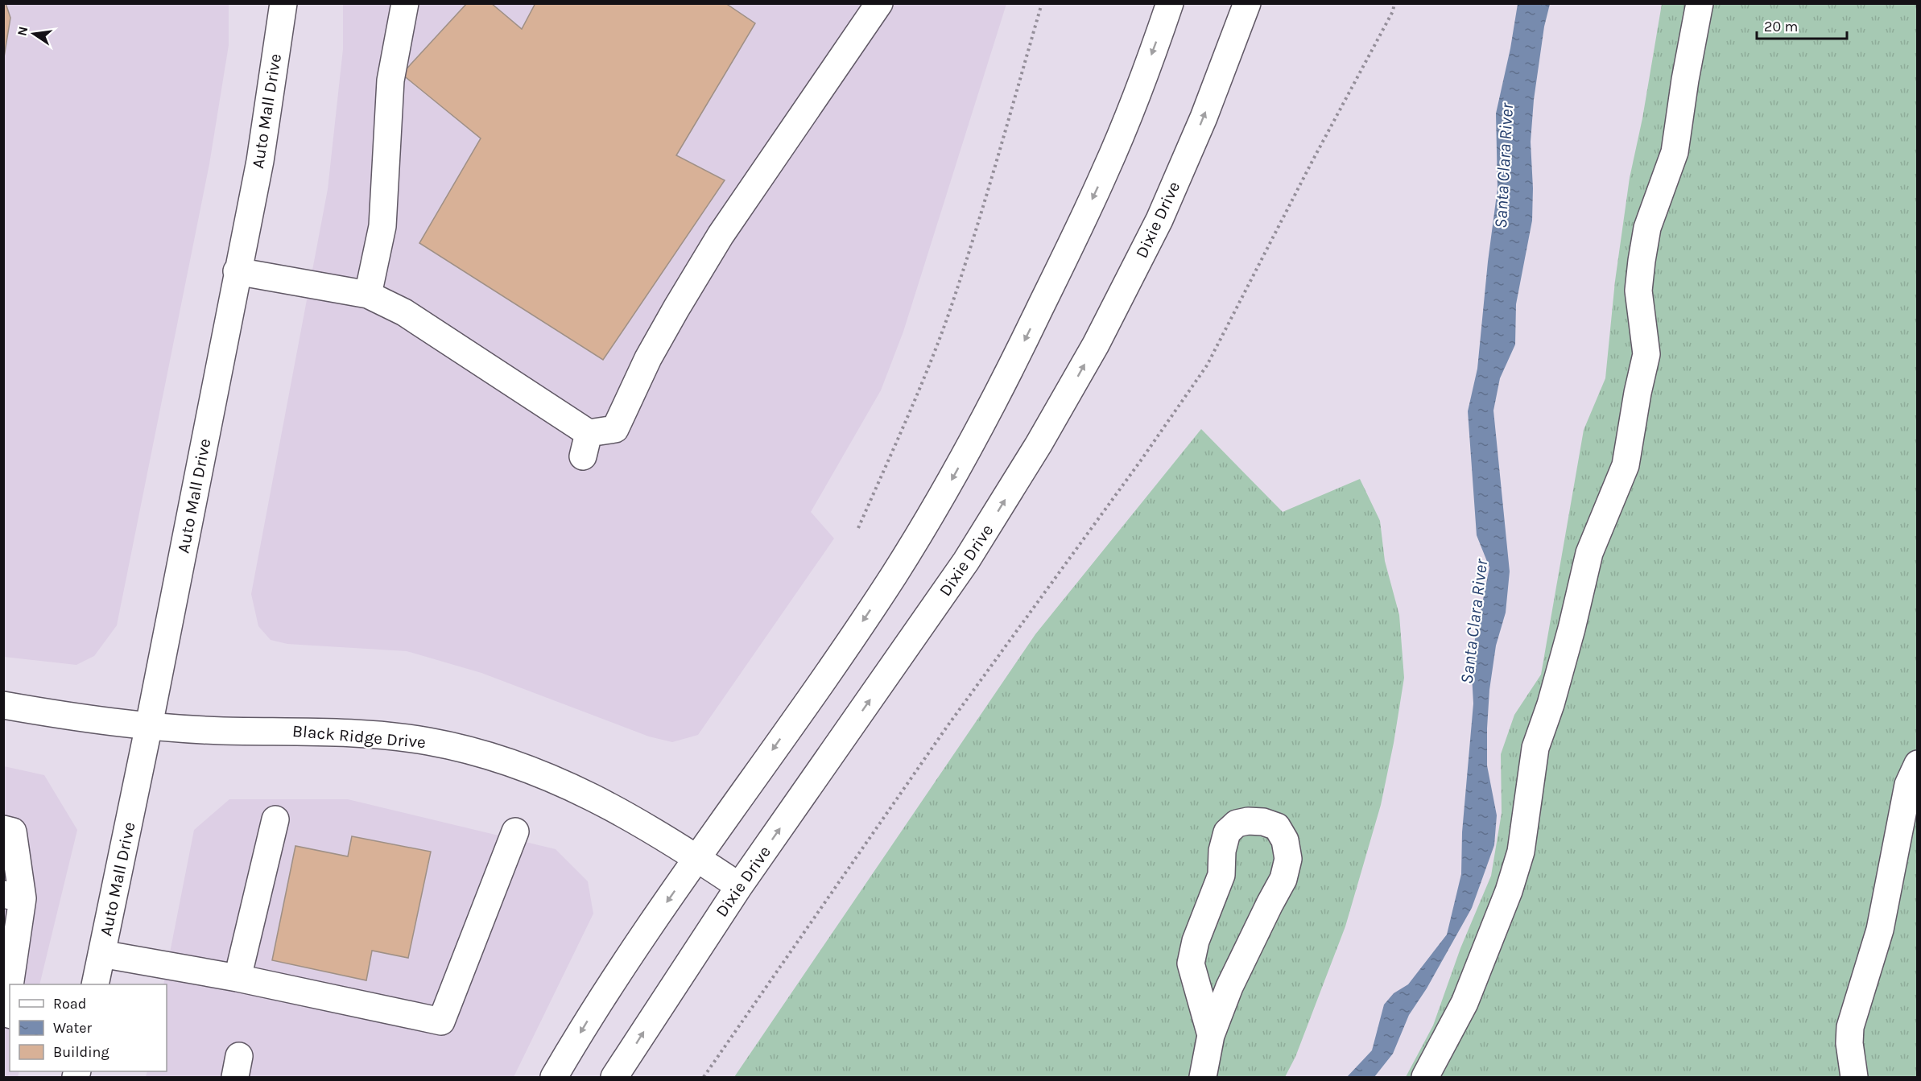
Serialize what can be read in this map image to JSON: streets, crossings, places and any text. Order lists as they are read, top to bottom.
{
  "streets": {
    "main road": ["Auto Mall Drive", "Dixie Drive", "Black Ridge Drive"]
  },
  "crossings": [
    ["Auto Mall Drive", "Black Ridge Drive"],
    ["Dixie Drive", "Black Ridge Drive"]
  ],
  "water": ["Santa Clara River"],
  "legend": ["Road", "Water", "Building"],
  "scale_bar": "20 m",
  "north": "left"
}
